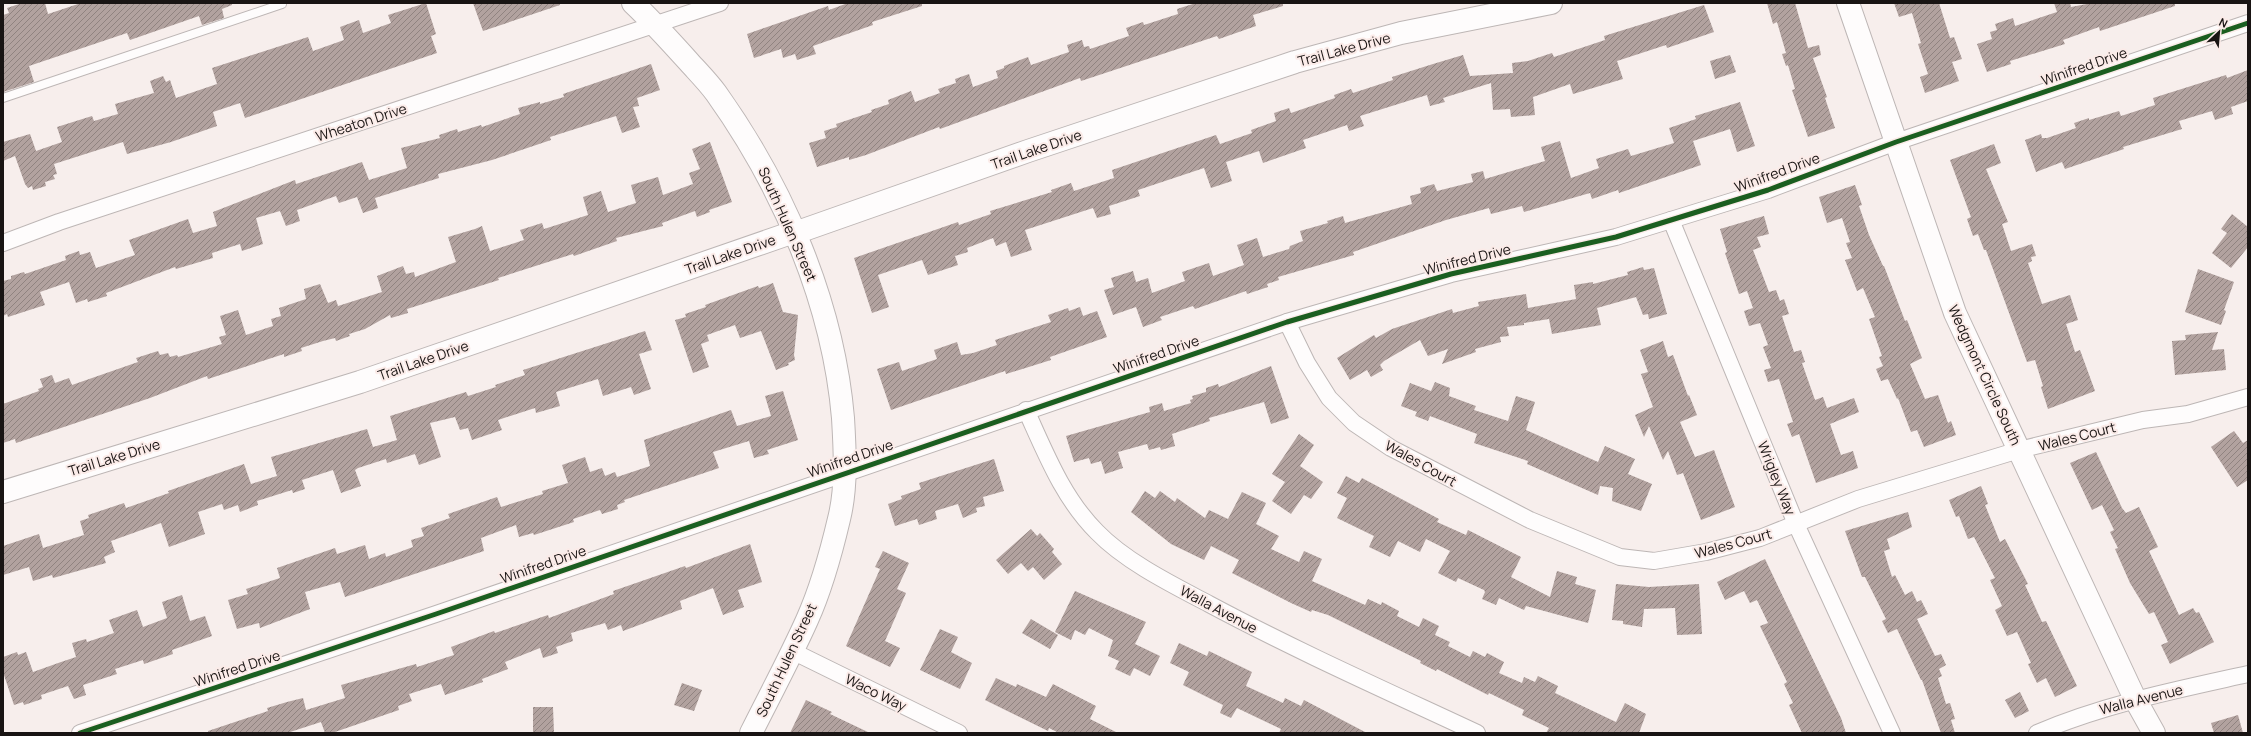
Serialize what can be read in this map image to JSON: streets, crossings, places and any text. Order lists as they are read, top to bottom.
{
  "streets": {
    "street": [
      "Trail Lake Drive",
      "Winifred Drive",
      "Wheaton Drive",
      "South Hulen Street",
      "Wedgmont Circle South",
      "Wales Court",
      "Wrigley Way",
      "Walla Avenue",
      "Waco Way"
    ]
  },
  "crossings": [
    ["Trail Lake Drive", "South Hulen Street"],
    ["Winifred Drive", "South Hulen Street"],
    ["Winifred Drive", "Wedgmont Circle South"],
    ["Winifred Drive", "Wales Court"],
    ["Winifred Drive", "Wrigley Way"],
    ["Winifred Drive", "Walla Avenue"],
    ["Wheaton Drive", "South Hulen Street"],
    ["South Hulen Street", "Waco Way"],
    ["Wedgmont Circle South", "Wales Court"],
    ["Wedgmont Circle South", "Walla Avenue"],
    ["Wales Court", "Wrigley Way"]
  ],
  "north": "top right"
}
